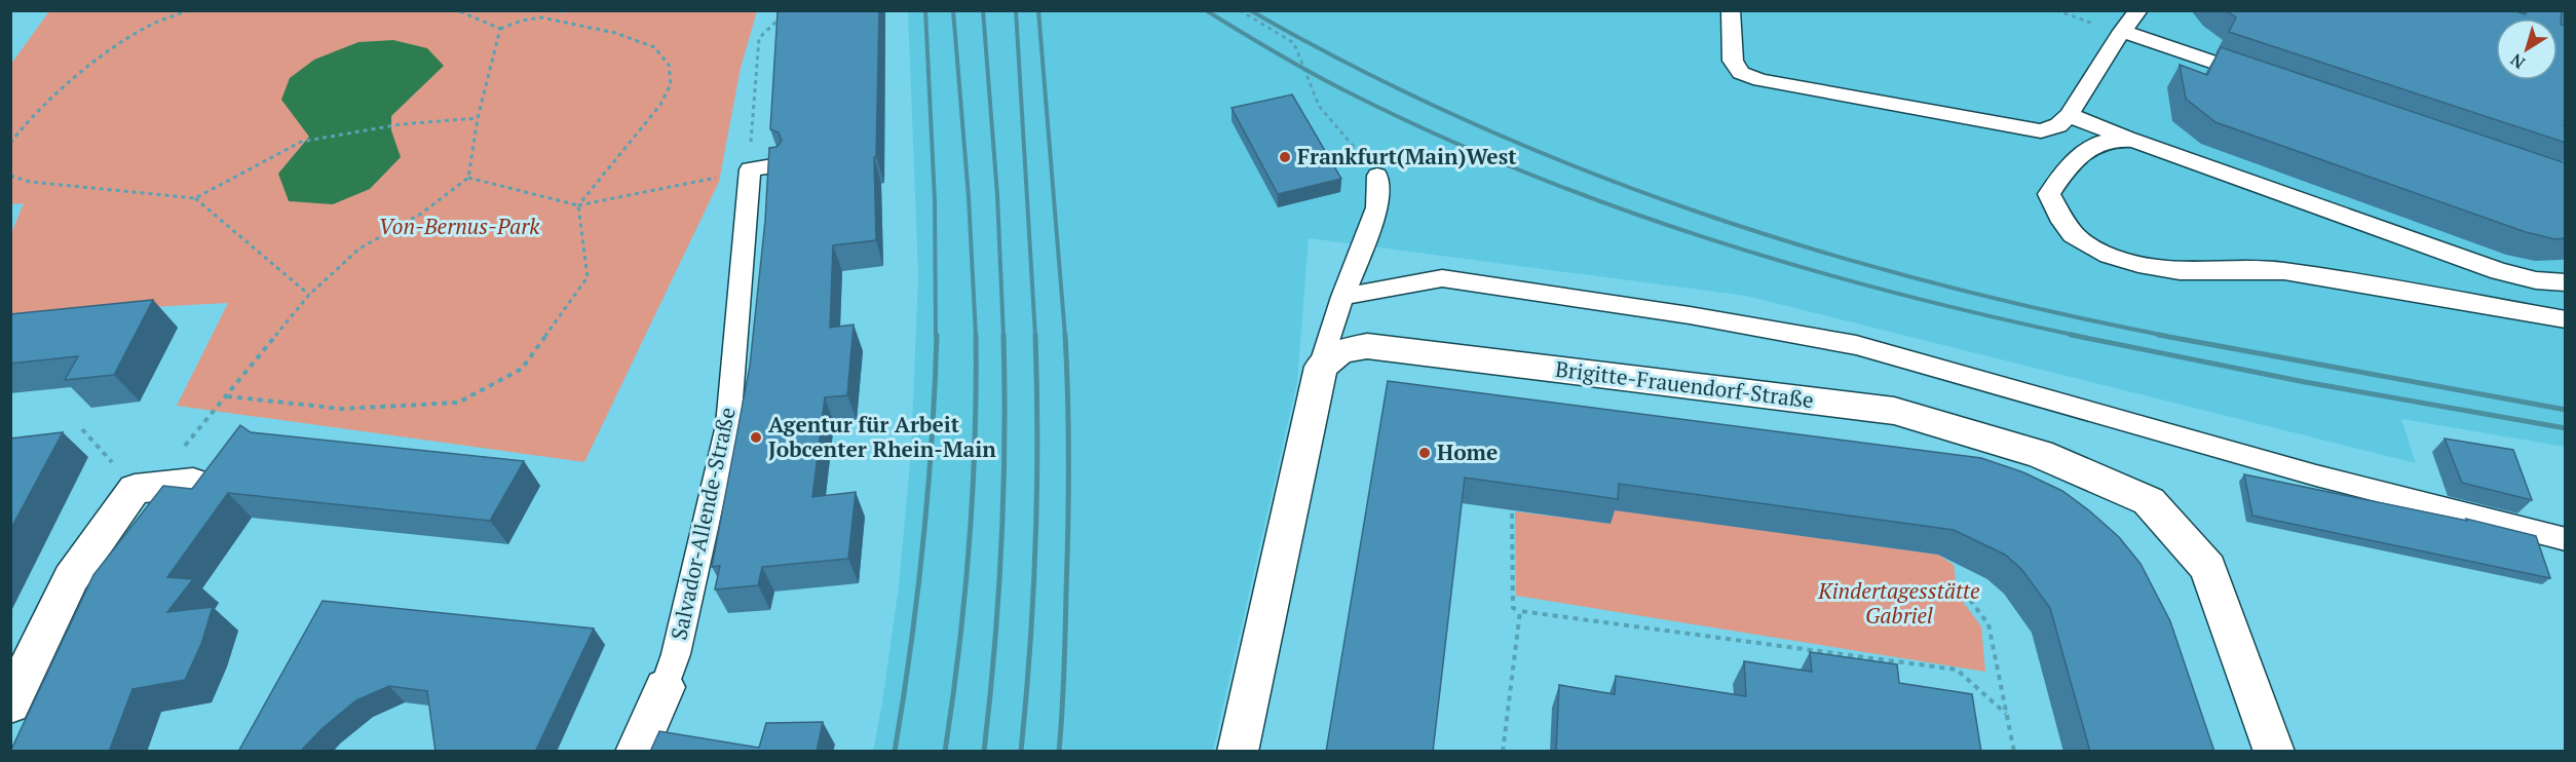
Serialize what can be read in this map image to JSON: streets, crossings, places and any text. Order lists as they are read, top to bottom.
{
  "streets": {
    "street": ["Brigitte-Frauendorf-Straße", "Salvador-Allende-Straße"]
  },
  "parks": ["Von-Bernus-Park", "Kindertagesstätte Gabriel"],
  "places": ["Frankfurt(Main)West", "Agentur für Arbeit Jobcenter Rhein-Main", "Home"],
  "north": "bottom left"
}
